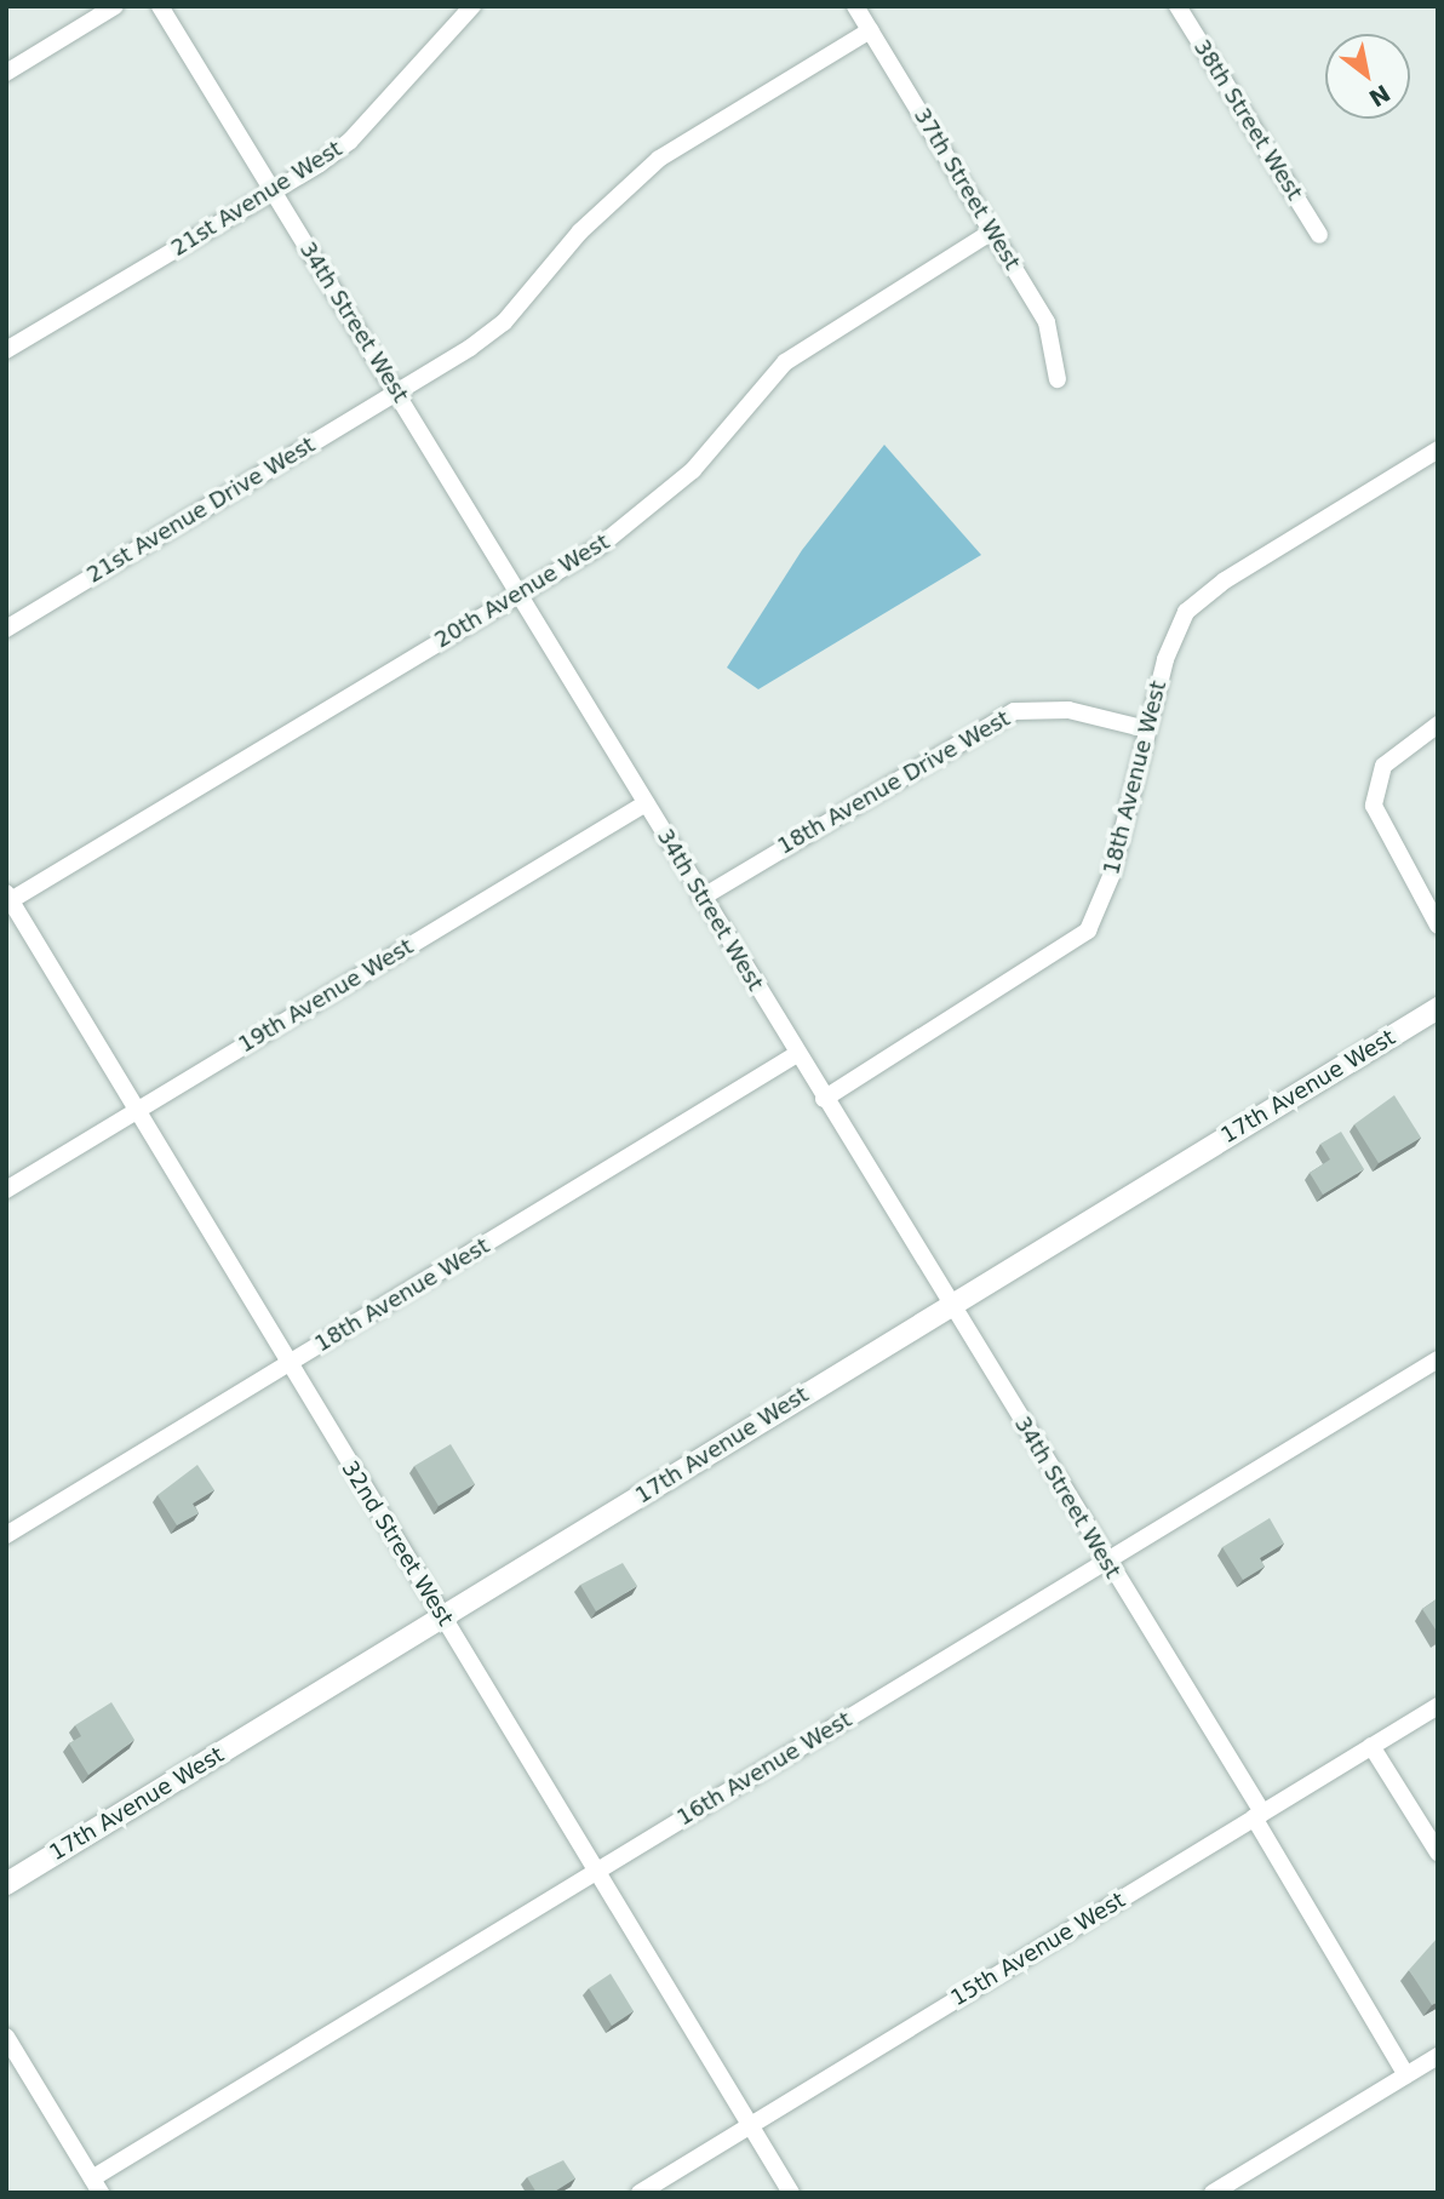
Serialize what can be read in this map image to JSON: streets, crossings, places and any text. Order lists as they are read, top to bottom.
{
  "streets": {
    "street": [
      "38th Street West",
      "37th Street West",
      "21st Avenue West",
      "34th Street West",
      "21st Avenue Drive West",
      "20th Avenue West",
      "18th Avenue West",
      "18th Avenue Drive West",
      "19th Avenue West",
      "17th Avenue West",
      "32nd Street West",
      "16th Avenue West",
      "15th Avenue West"
    ]
  },
  "crossings": [
    ["37th Street West", "21st Avenue Drive West"],
    ["37th Street West", "20th Avenue West"],
    ["21st Avenue West", "34th Street West"],
    ["34th Street West", "21st Avenue Drive West"],
    ["34th Street West", "20th Avenue West"],
    ["34th Street West", "18th Avenue West"],
    ["34th Street West", "18th Avenue Drive West"],
    ["34th Street West", "19th Avenue West"],
    ["34th Street West", "17th Avenue West"],
    ["34th Street West", "16th Avenue West"],
    ["34th Street West", "15th Avenue West"],
    ["20th Avenue West", "32nd Street West"],
    ["18th Avenue West", "18th Avenue Drive West"],
    ["18th Avenue West", "32nd Street West"],
    ["19th Avenue West", "32nd Street West"],
    ["17th Avenue West", "32nd Street West"],
    ["32nd Street West", "16th Avenue West"],
    ["32nd Street West", "15th Avenue West"]
  ],
  "north": "bottom right"
}
